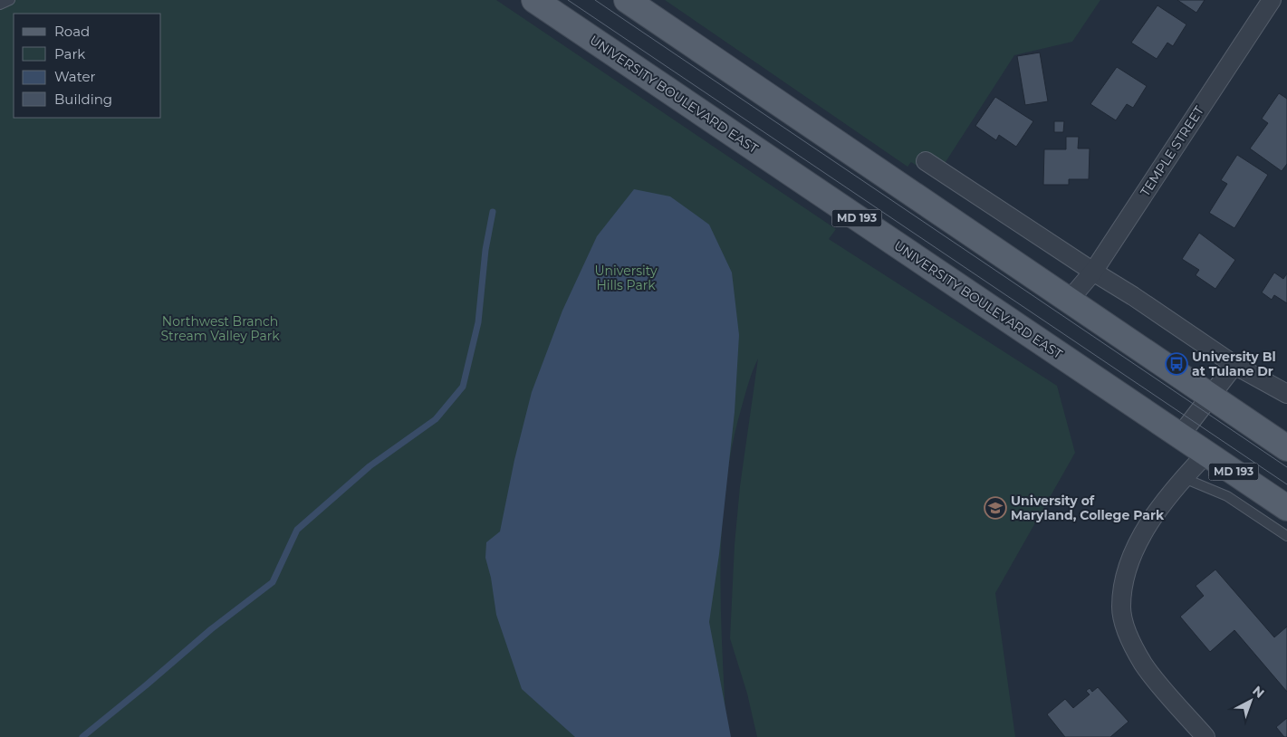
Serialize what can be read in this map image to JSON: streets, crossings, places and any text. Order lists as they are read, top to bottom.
{
  "streets": {
    "main road": ["UNIVERSITY BOULEVARD EAST", "MD 193"],
    "street": ["TEMPLE STREET"]
  },
  "parks": ["University Hills Park", "Northwest Branch Stream Valley Park"],
  "places": {
    "bus stop": ["University Bl at Tulane Dr"],
    "school or university": ["University of Maryland, College Park"]
  },
  "legend": [
    "Road",
    "Park",
    "Water",
    "Building"
  ],
  "north": "top right"
}
